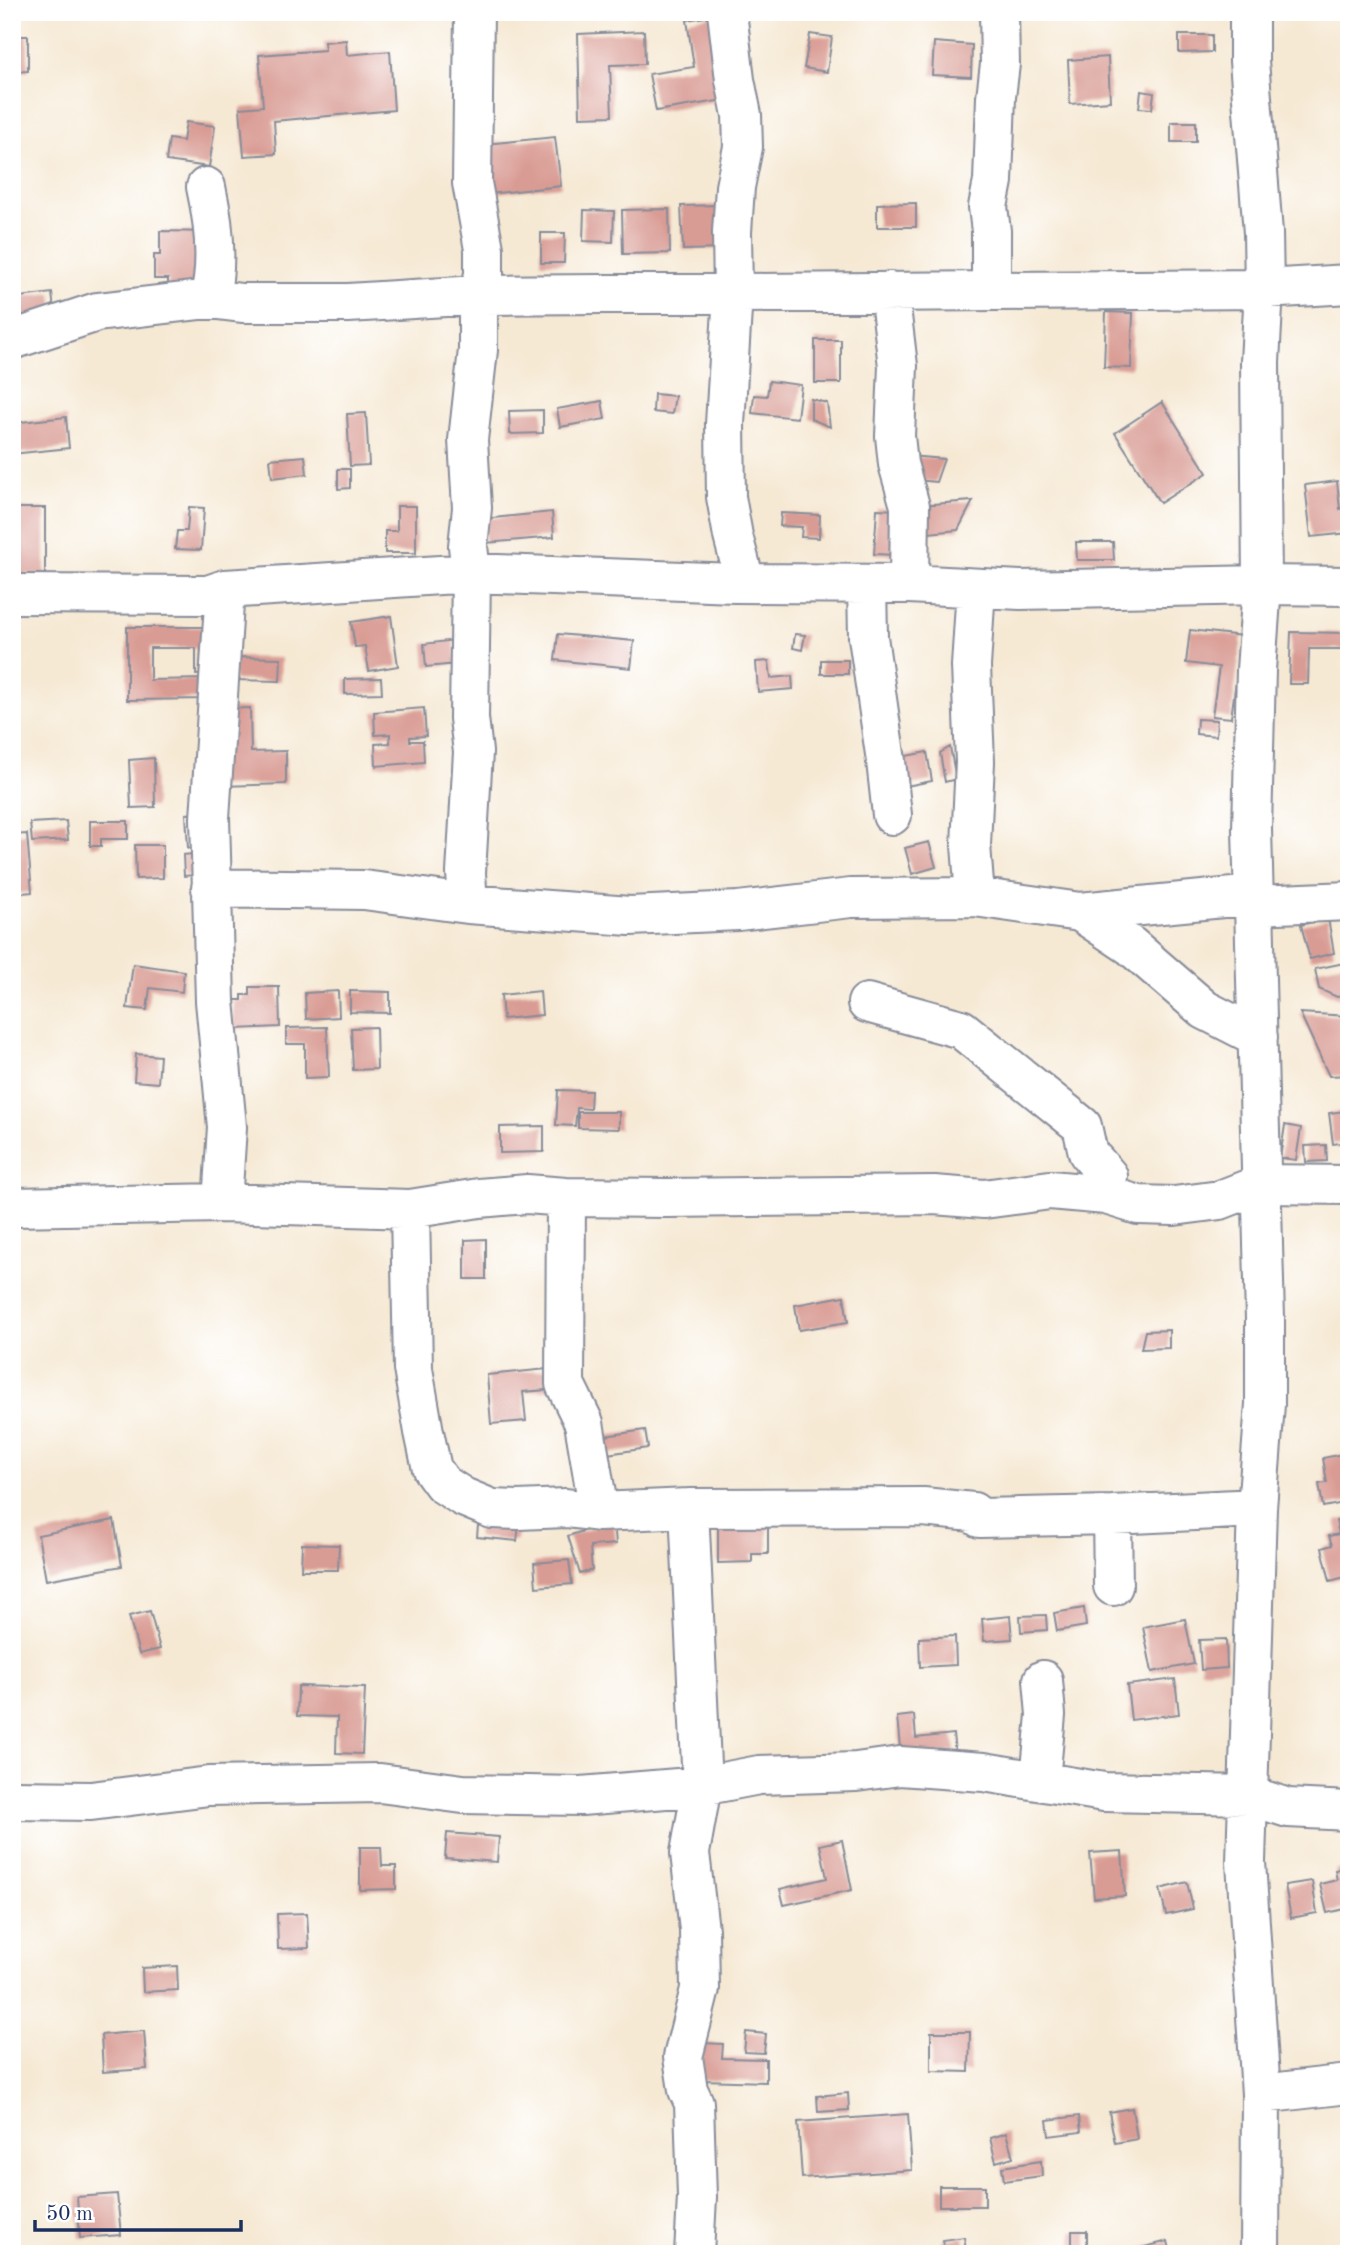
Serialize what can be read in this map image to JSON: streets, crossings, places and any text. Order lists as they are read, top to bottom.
{
  "scale_bar": "50 m"
}
